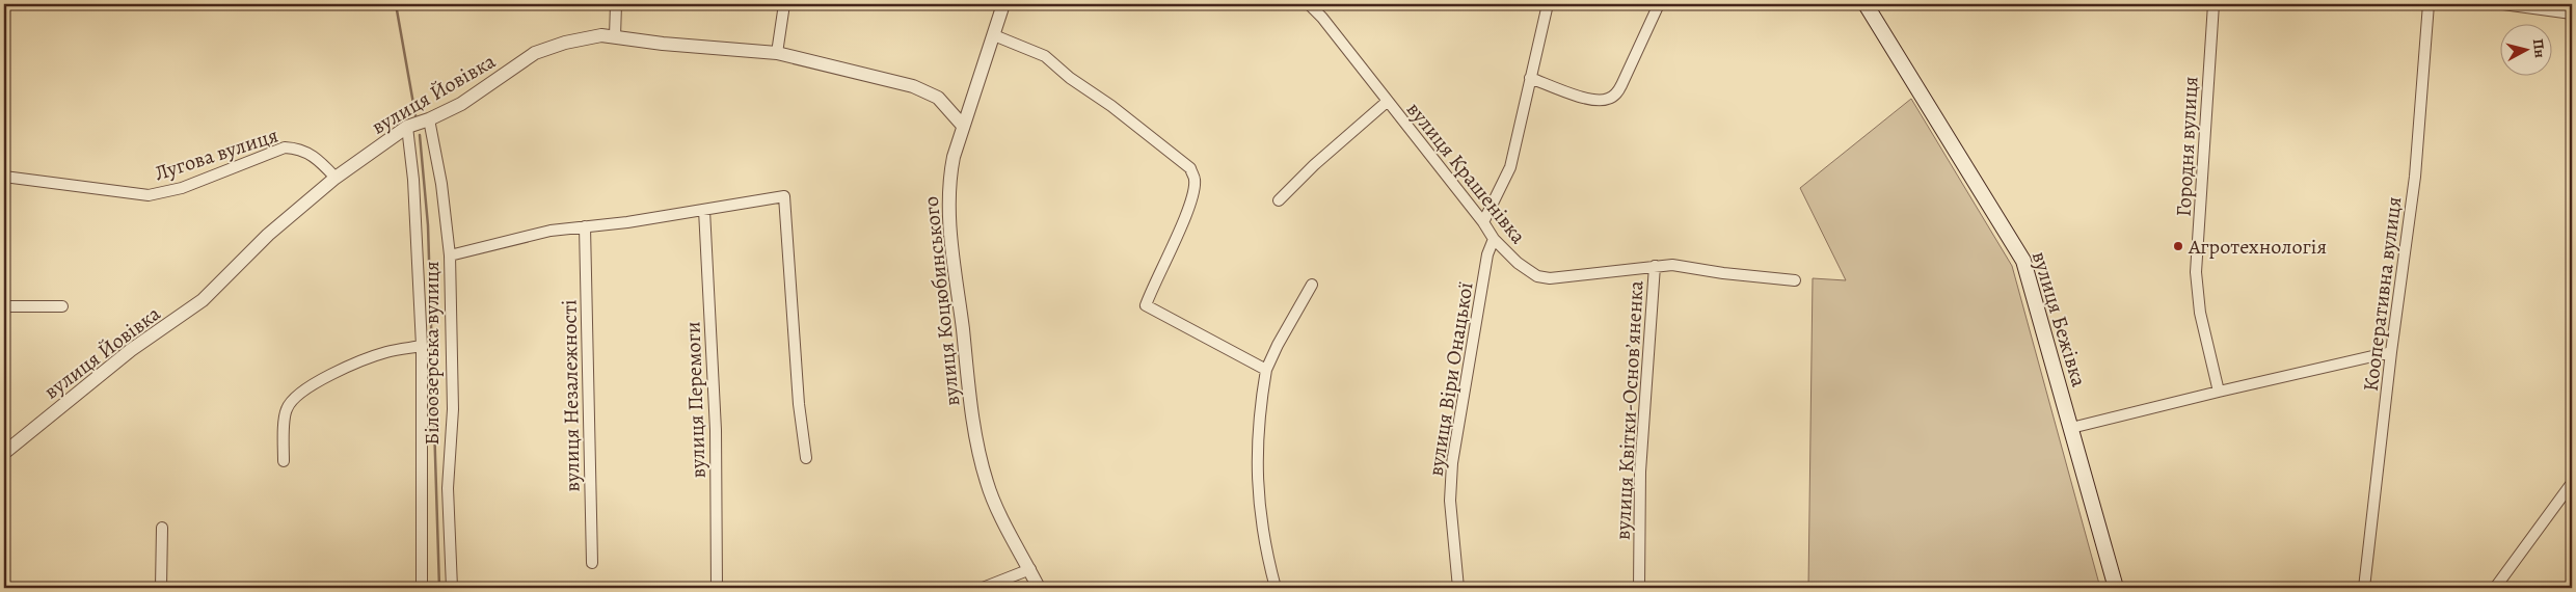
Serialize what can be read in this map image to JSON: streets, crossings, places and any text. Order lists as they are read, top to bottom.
{
  "streets": {
    "main road": ["вулиця Бежівка"],
    "street": [
      "вулиця Йовівка",
      "Городня вулиця",
      "Лугова вулиця",
      "вулиця Крашенівка",
      "Кооперативна вулиця",
      "вулиця Коцюбинського",
      "Білоозерська вулиця",
      "вулиця Віри Онацької",
      "вулиця Незалежності",
      "вулиця Перемоги",
      "вулиця Квітки-Основʼяненка"
    ]
  },
  "crossings": [
    ["вулиця Йовівка", "Лугова вулиця"],
    ["вулиця Йовівка", "вулиця Коцюбинського"],
    ["вулиця Йовівка", "Білоозерська вулиця"],
    ["вулиця Крашенівка", "вулиця Віри Онацької"],
    ["вулиця Крашенівка", "вулиця Квітки-Основʼяненка"]
  ],
  "places": ["Агротехнологія"],
  "north": "right"
}
